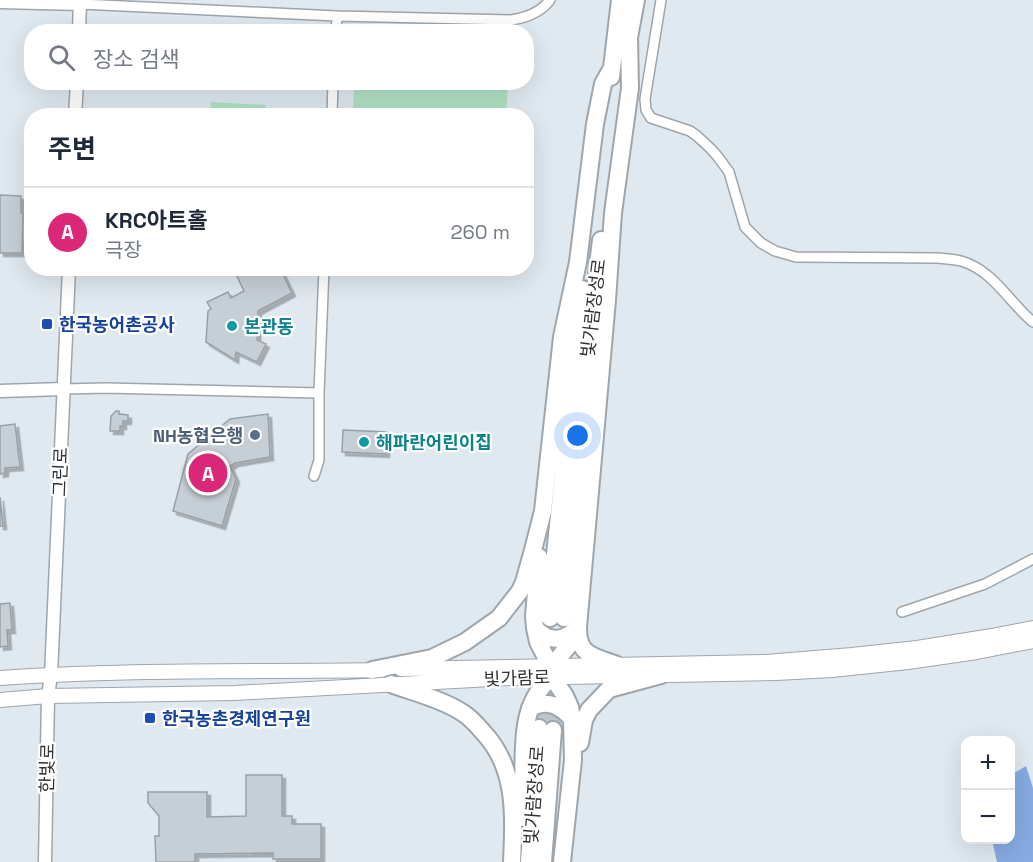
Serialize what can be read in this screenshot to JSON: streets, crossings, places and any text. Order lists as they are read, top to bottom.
{
  "streets": {
    "highway": ["빛가람장성로"],
    "main road": ["빛가람로"],
    "street": ["그린로", "한빛로"]
  },
  "crossings": [
    ["그린로", "빛가람로"],
    ["그린로", "한빛로"],
    ["빛가람로", "한빛로"]
  ],
  "places": {
    "transit": ["한국농어촌공사", "한국농촌경제연구원"],
    "other": ["본관동", "NH농협은행", "해파란어린이집"]
  },
  "page": {
    "search": "장소 검색",
    "heading": "주변",
    "list": [
      {
        "mark": "A",
        "name": "KRC아트홀",
        "note": "극장",
        "value": "260 m"
      }
    ],
    "pins": "A",
    "map_buttons": ["+", "−"]
  }
}
